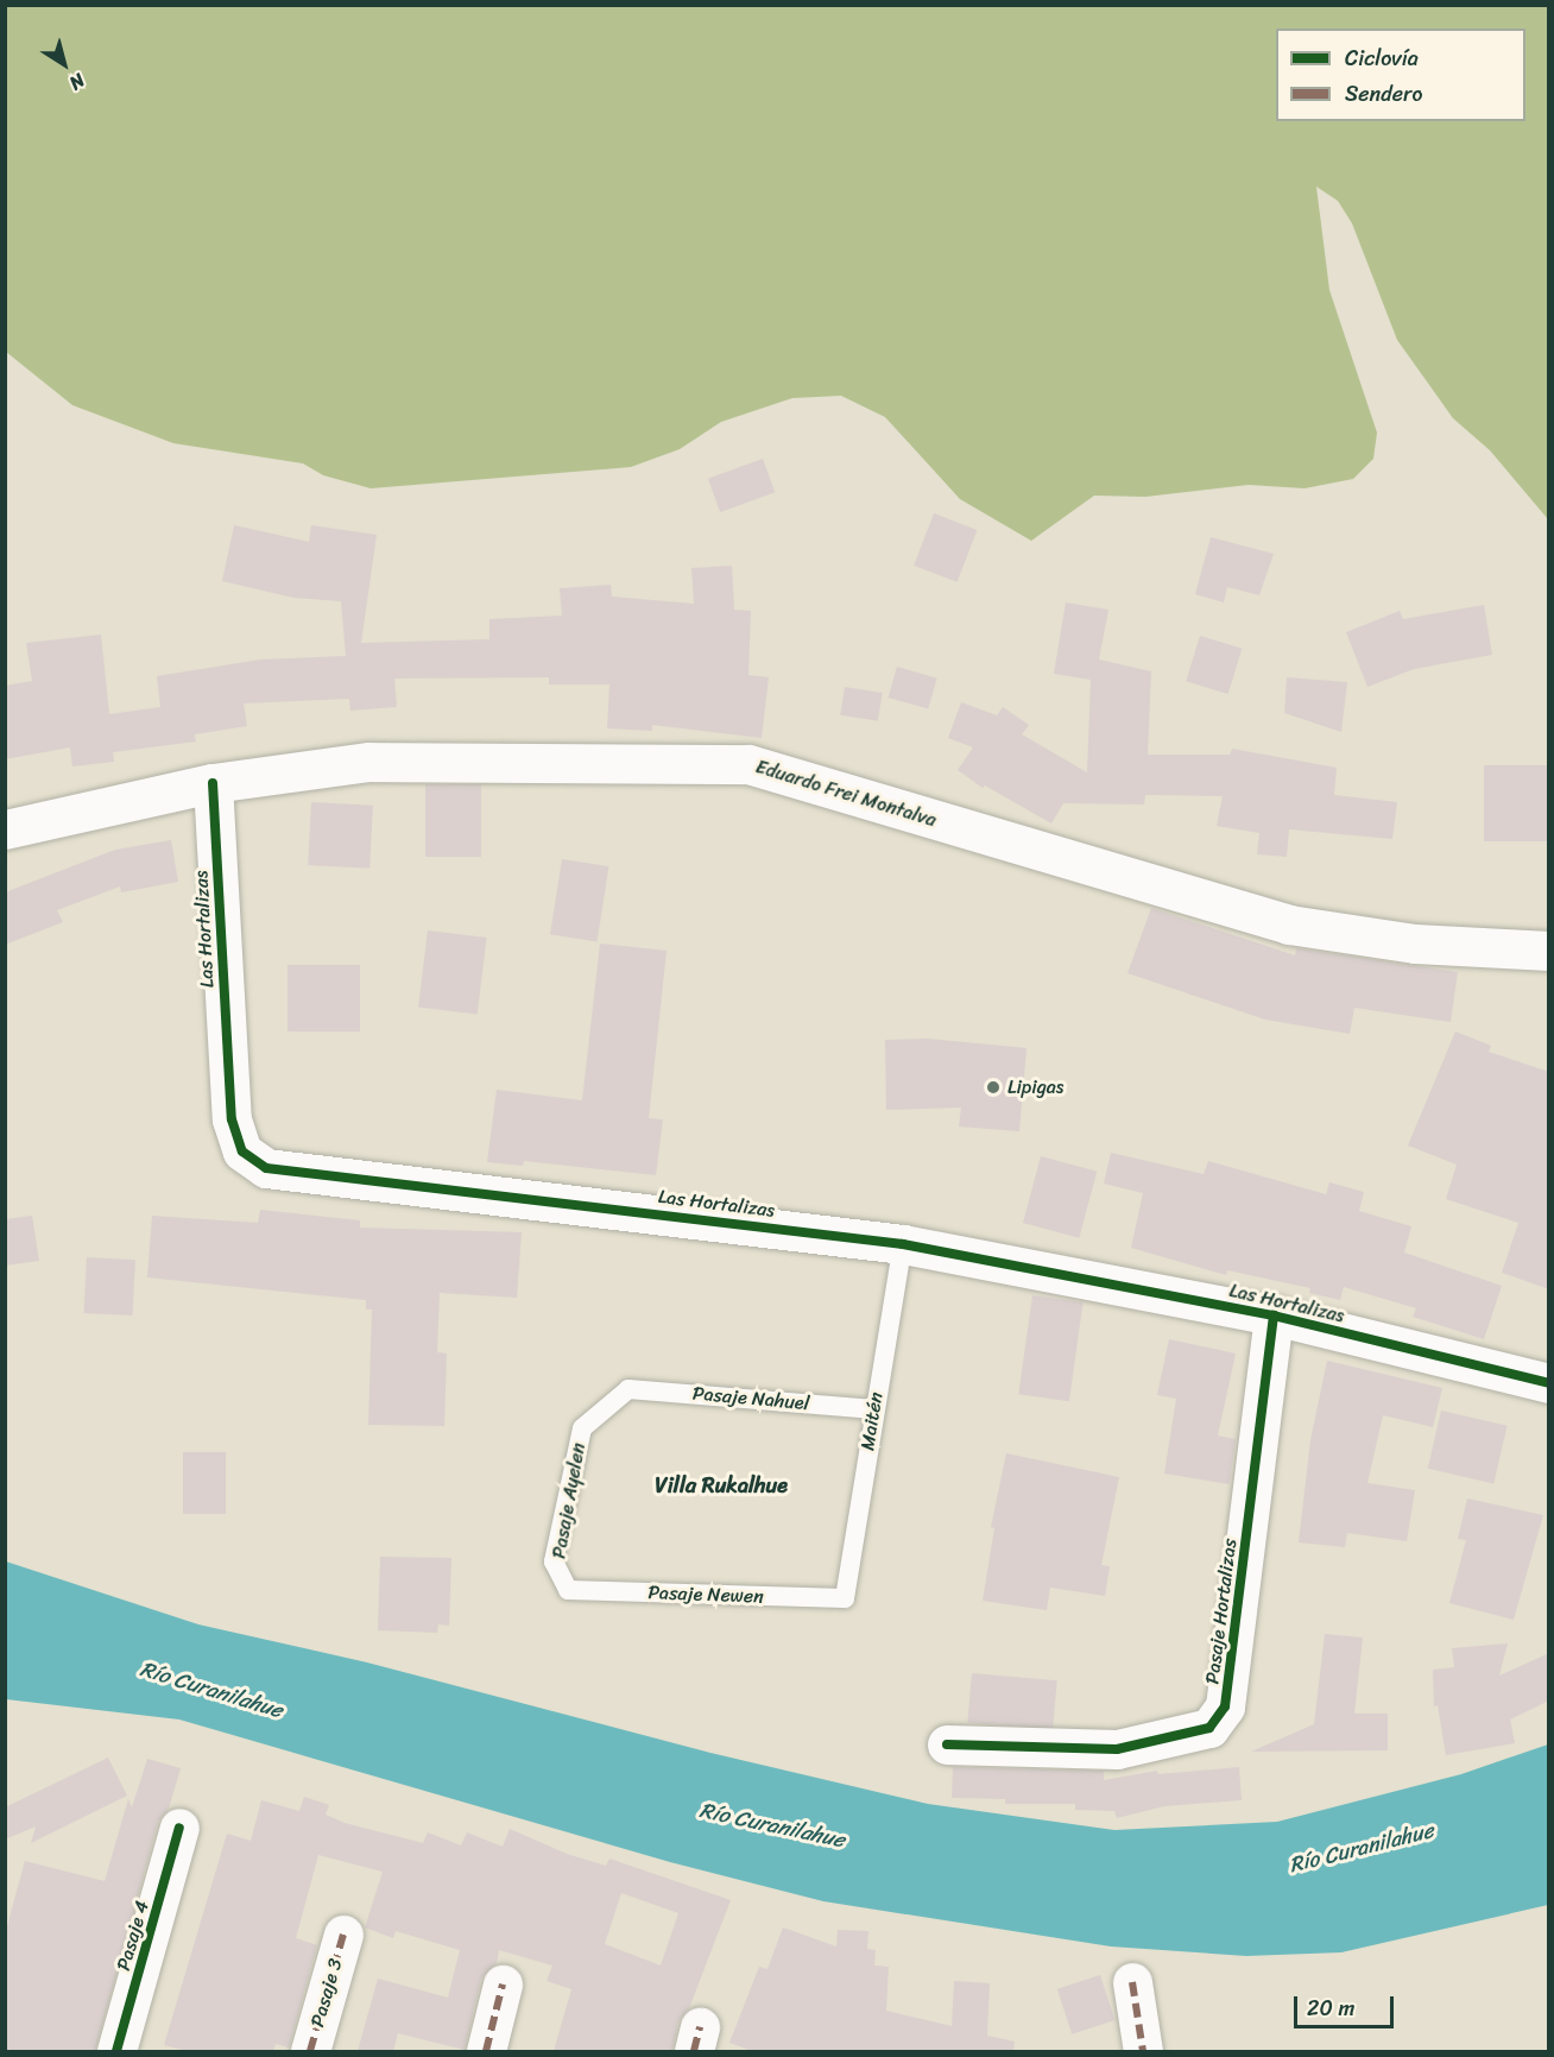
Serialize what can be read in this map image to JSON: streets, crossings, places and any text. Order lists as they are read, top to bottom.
{
  "streets": {
    "street": [
      "Eduardo Frei Montalva",
      "Las Hortalizas",
      "Pasaje Hortalizas",
      "Pasaje 4",
      "Pasaje 3"
    ],
    "lane": [
      "Pasaje Nahuel",
      "Maitén",
      "Pasaje Ayelen",
      "Pasaje Newen"
    ]
  },
  "crossings": [
    ["Eduardo Frei Montalva", "Las Hortalizas"],
    ["Las Hortalizas", "Maitén"],
    ["Las Hortalizas", "Pasaje Hortalizas"],
    ["Pasaje Nahuel", "Maitén"],
    ["Pasaje Nahuel", "Pasaje Ayelen"],
    ["Maitén", "Pasaje Newen"],
    ["Pasaje Ayelen", "Pasaje Newen"]
  ],
  "districts": ["Villa Rukalhue"],
  "water": ["Río Curanilahue"],
  "places": ["Lipigas"],
  "legend": ["Ciclovía", "Sendero"],
  "scale_bar": "20 m",
  "north": "bottom right"
}
